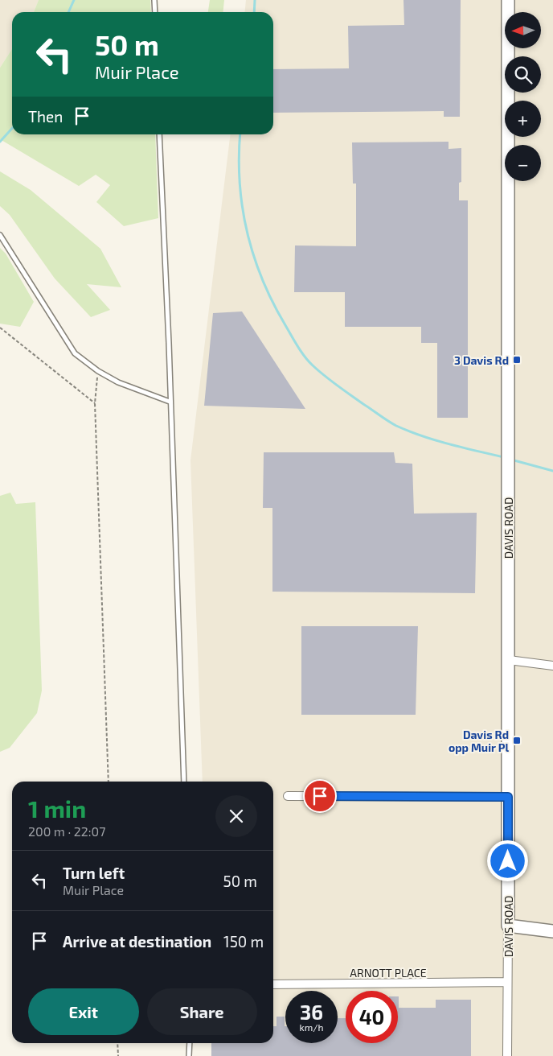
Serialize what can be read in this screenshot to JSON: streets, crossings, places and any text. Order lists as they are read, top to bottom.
{
  "streets": {
    "street": ["DAVIS ROAD", "ARNOTT PLACE"]
  },
  "crossings": [
    ["DAVIS ROAD", "ARNOTT PLACE"]
  ],
  "places": {
    "transit": ["3 Davis Rd", "Davis Rd opp Muir Pl"]
  },
  "north": "left",
  "page": {
    "map_buttons": ["+", "−"],
    "turn": ["50 m", "Muir Place"],
    "then": "Then",
    "heading": ["1 min", "200 m · 22:07"],
    "list": [
      {
        "name": "Turn left",
        "note": "Muir Place",
        "value": "50 m"
      },
      {
        "name": "Arrive at destination",
        "value": "150 m"
      }
    ],
    "buttons": ["Exit", "Share"],
    "speed": "36 km/h",
    "limit": "40"
  }
}
